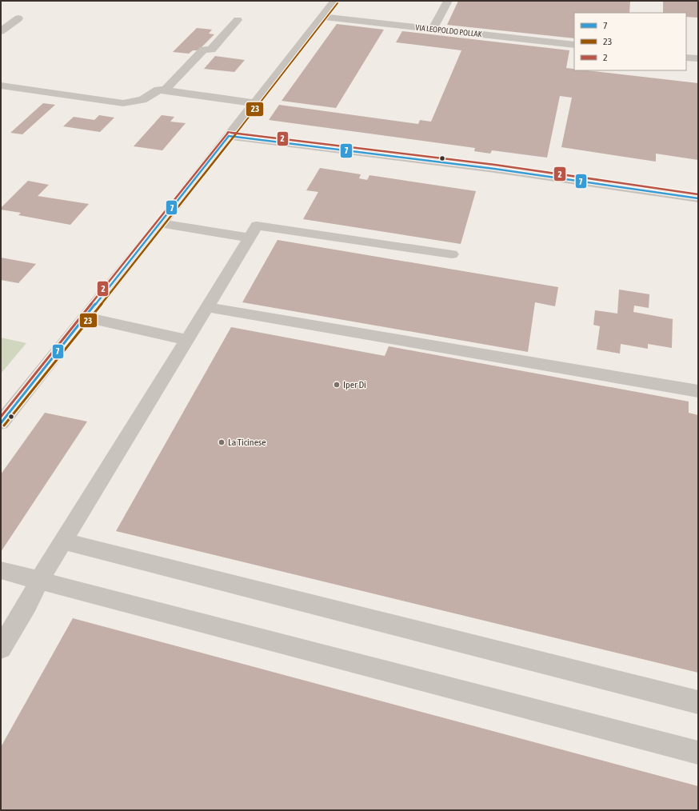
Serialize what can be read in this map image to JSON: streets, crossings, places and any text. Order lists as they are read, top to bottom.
{
  "streets": {
    "street": ["VIA LEOPOLDO POLLAK"]
  },
  "places": ["Iper Di", "La Ticinese"],
  "lines": ["transit line 23", "transit line 2", "transit line 7"],
  "legend": ["7", "23", "2"]
}
